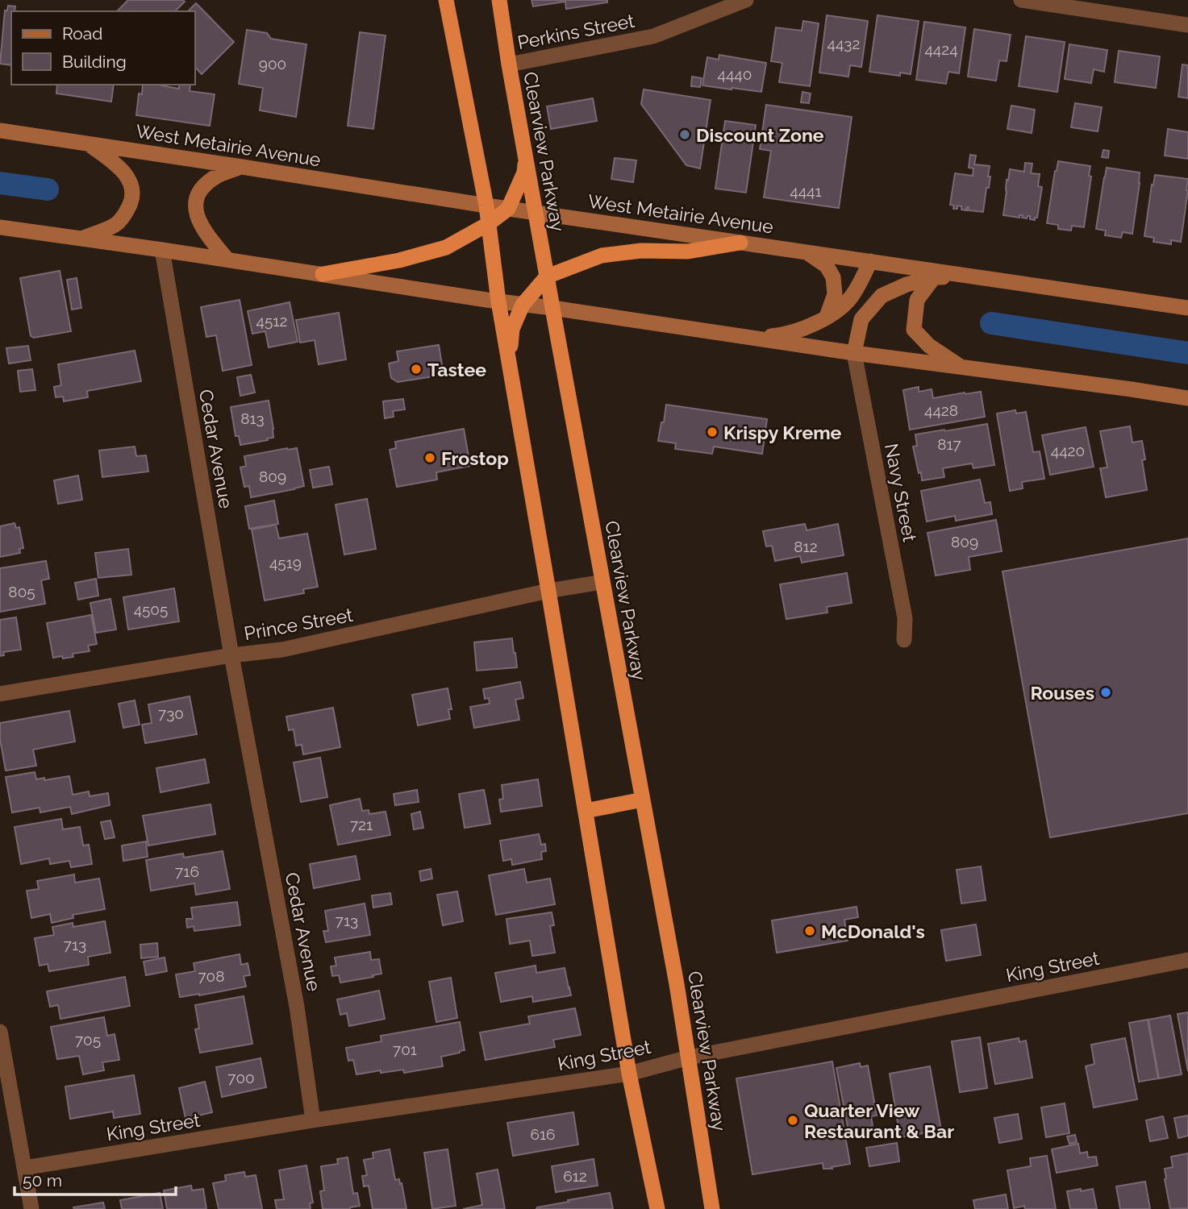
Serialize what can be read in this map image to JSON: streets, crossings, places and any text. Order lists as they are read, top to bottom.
{
  "streets": {
    "highway": ["Clearview Parkway"],
    "main road": ["West Metairie Avenue"],
    "street": [
      "Perkins Street",
      "Cedar Avenue",
      "Navy Street",
      "Prince Street",
      "King Street"
    ]
  },
  "crossings": [
    ["Perkins Street", "Clearview Parkway"],
    ["West Metairie Avenue", "Clearview Parkway"],
    ["Clearview Parkway", "Prince Street"],
    ["Clearview Parkway", "King Street"],
    ["Cedar Avenue", "Prince Street"],
    ["Cedar Avenue", "King Street"]
  ],
  "places": [
    "Discount Zone",
    "Tastee",
    "Krispy Kreme",
    "Frostop",
    "Rouses",
    "McDonald's",
    "Quarter View Restaurant & Bar"
  ],
  "house_numbers": [
    "4432",
    "4424",
    "900",
    "4440",
    "4441",
    "4512",
    "4428",
    "813",
    "817",
    "4420",
    "809",
    "809",
    "812",
    "4519",
    "805",
    "4505",
    "730",
    "721",
    "716",
    "713",
    "713",
    "708",
    "705",
    "701",
    "700",
    "616",
    "612"
  ],
  "legend": ["Road", "Building"],
  "scale_bar": "50 m"
}
